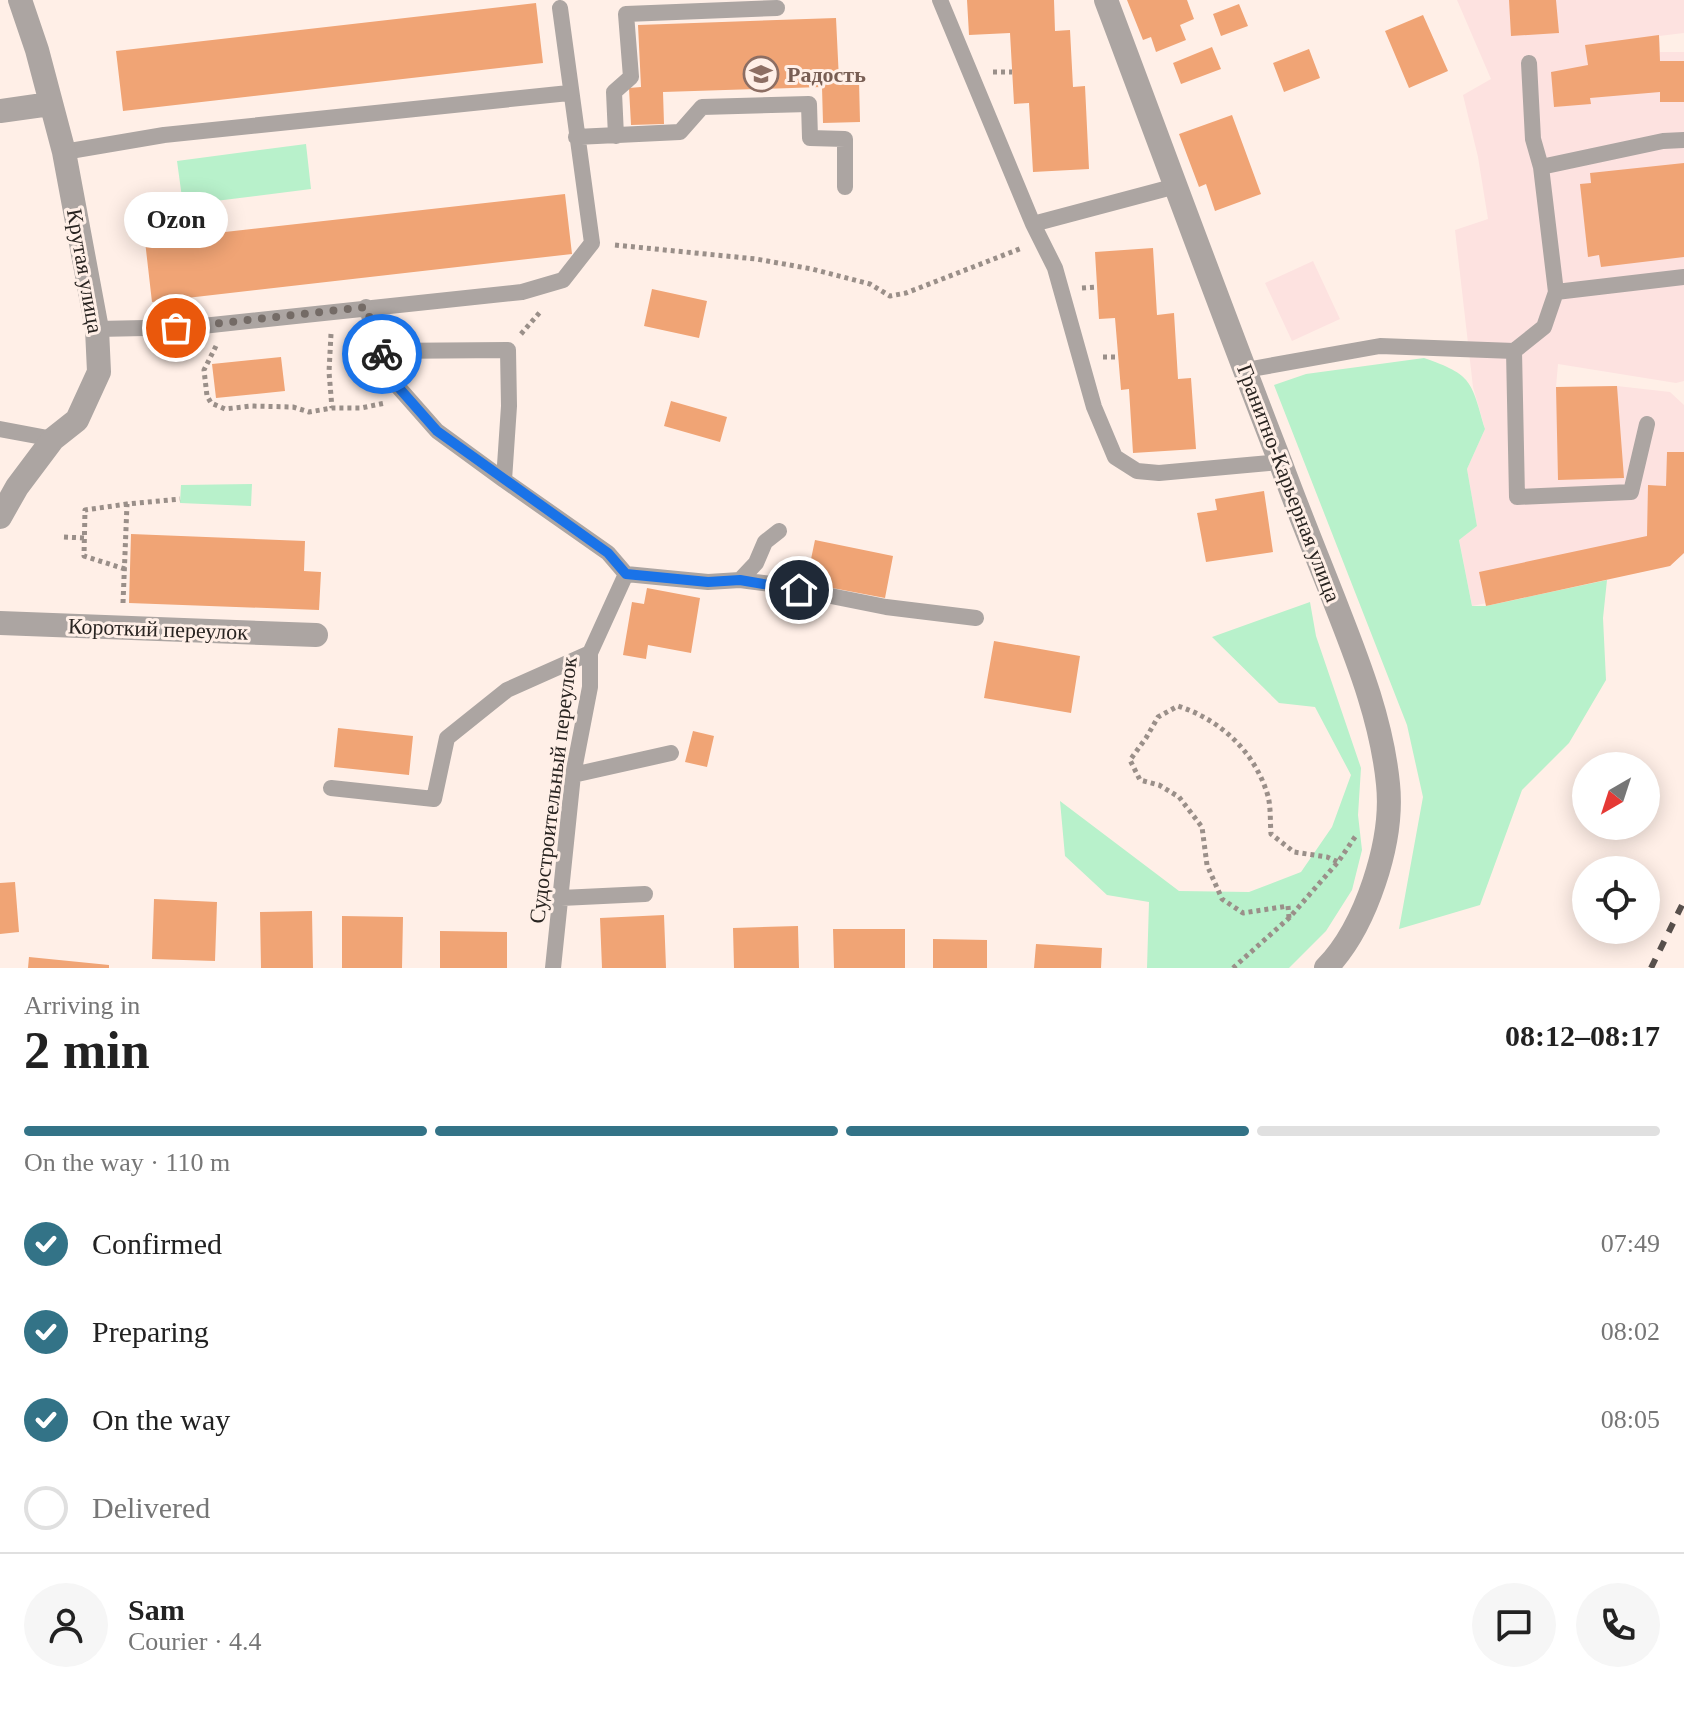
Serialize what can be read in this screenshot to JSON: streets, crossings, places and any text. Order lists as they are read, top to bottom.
{
  "streets": {
    "street": ["Крутая улица", "Гранитно-Карьерная улица", "Короткий переулок"],
    "lane": ["Судостроительный переулок"]
  },
  "places": {
    "school or university": ["Радость"],
    "other": ["Ozon"]
  },
  "north": "bottom left",
  "page": {
    "bubble": "Ozon",
    "heading": ["2 min", "Arriving in", "08:12–08:17"],
    "panel": ["Sam", "Courier · 4.4"],
    "bar": "On the way · 110 m",
    "list": [
      ["Confirmed", "07:49"],
      ["Preparing", "08:02"],
      ["On the way", "08:05"],
      "Delivered"
    ]
  }
}
